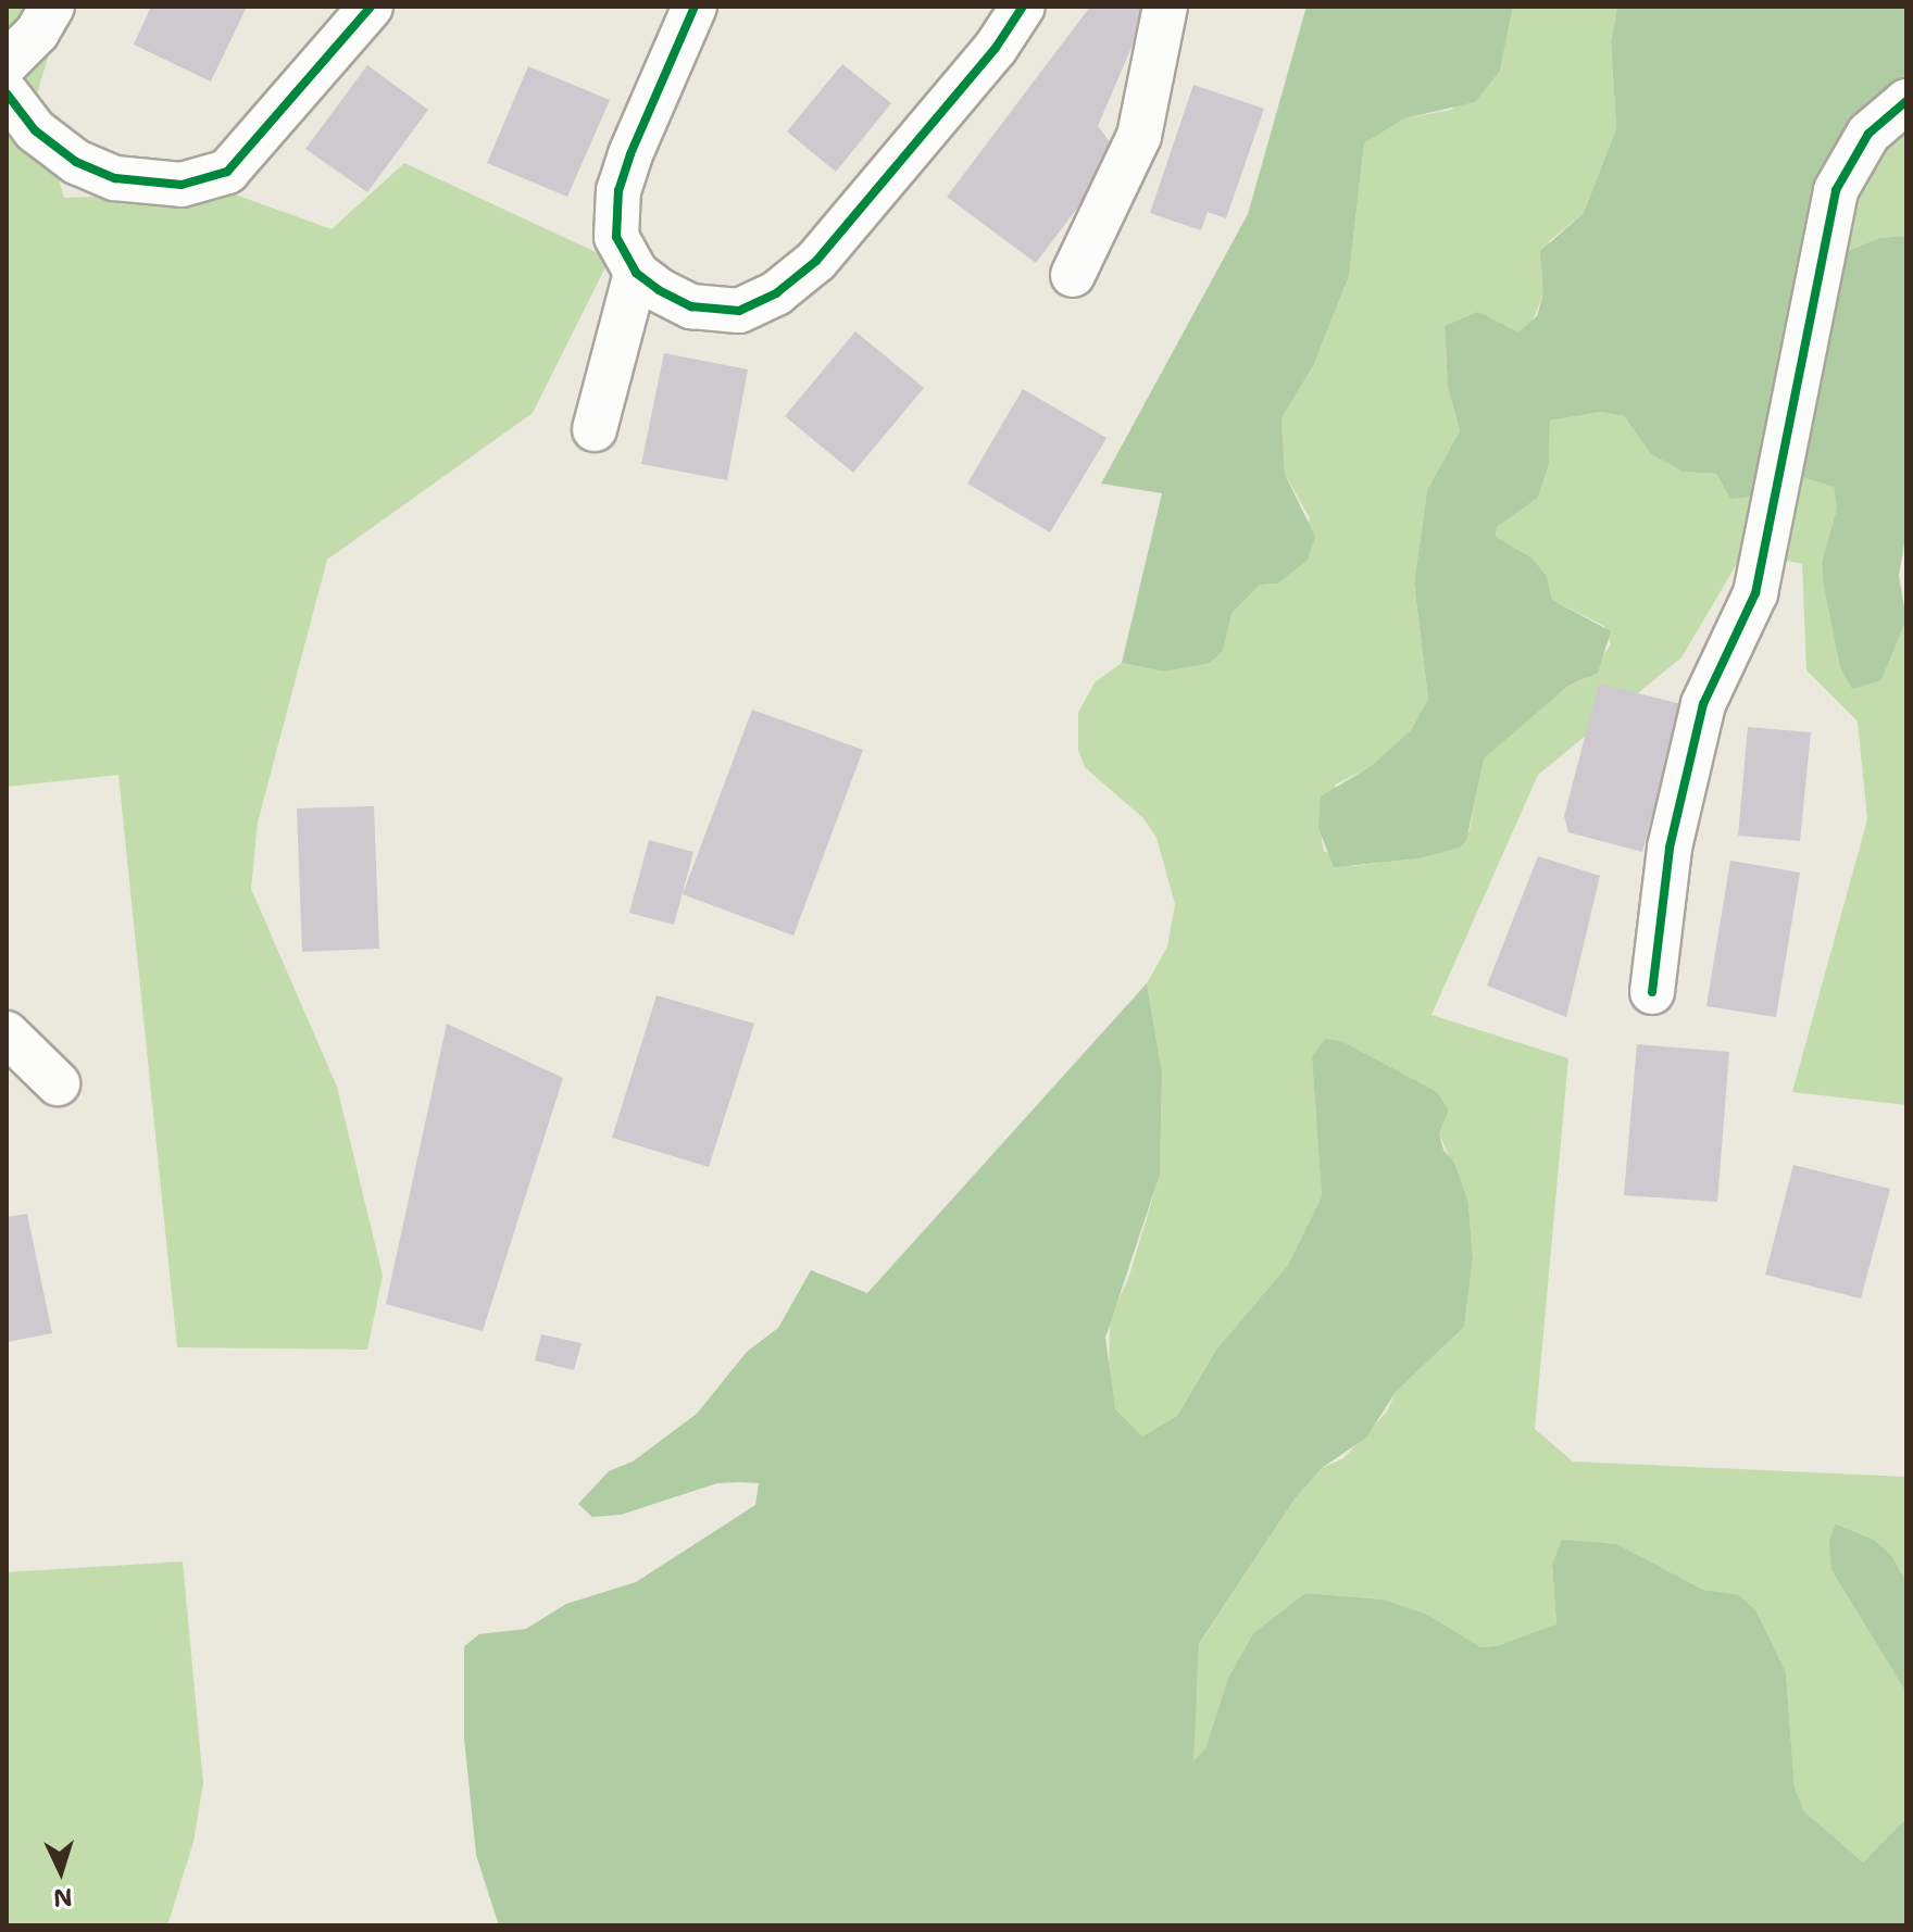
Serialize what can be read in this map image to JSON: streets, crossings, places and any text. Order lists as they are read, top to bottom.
{
  "north": "bottom"
}
